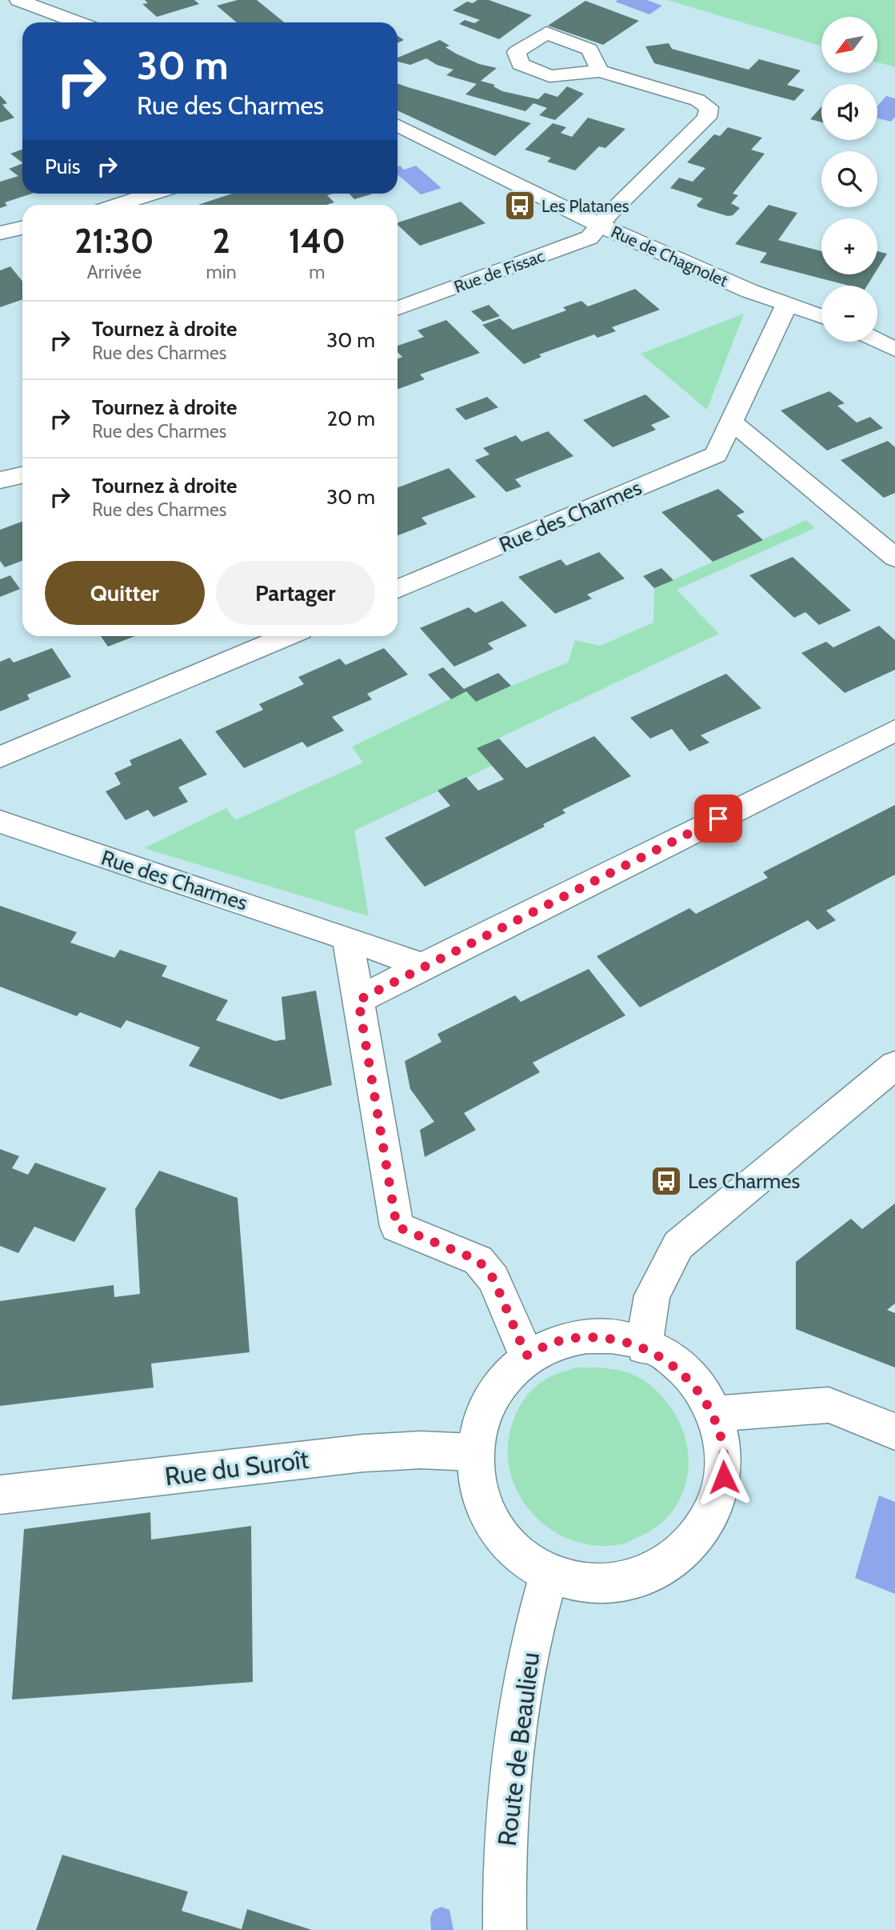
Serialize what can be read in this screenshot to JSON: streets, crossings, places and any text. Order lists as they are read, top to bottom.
{
  "streets": {
    "street": [
      "Rue de Chagnolet",
      "Rue de Fissac",
      "Rue des Charmes",
      "Rue du Suroît",
      "Route de Beaulieu"
    ]
  },
  "crossings": [
    ["Rue de Chagnolet", "Rue de Fissac"],
    ["Rue de Chagnolet", "Rue des Charmes"]
  ],
  "places": {
    "bus stop": ["Les Platanes", "Les Charmes"]
  },
  "north": "bottom left",
  "page": {
    "map_buttons": ["+", "−"],
    "turn": ["30 m", "Rue des Charmes"],
    "then": "Puis",
    "eta": [
      "21:30",
      "Arrivée",
      "2",
      "min",
      "140",
      "m"
    ],
    "list": [
      {
        "name": "Tournez à droite",
        "note": "Rue des Charmes",
        "value": "30 m"
      },
      {
        "name": "Tournez à droite",
        "note": "Rue des Charmes",
        "value": "20 m"
      },
      {
        "name": "Tournez à droite",
        "note": "Rue des Charmes",
        "value": "30 m"
      }
    ],
    "buttons": ["Quitter", "Partager"]
  }
}
